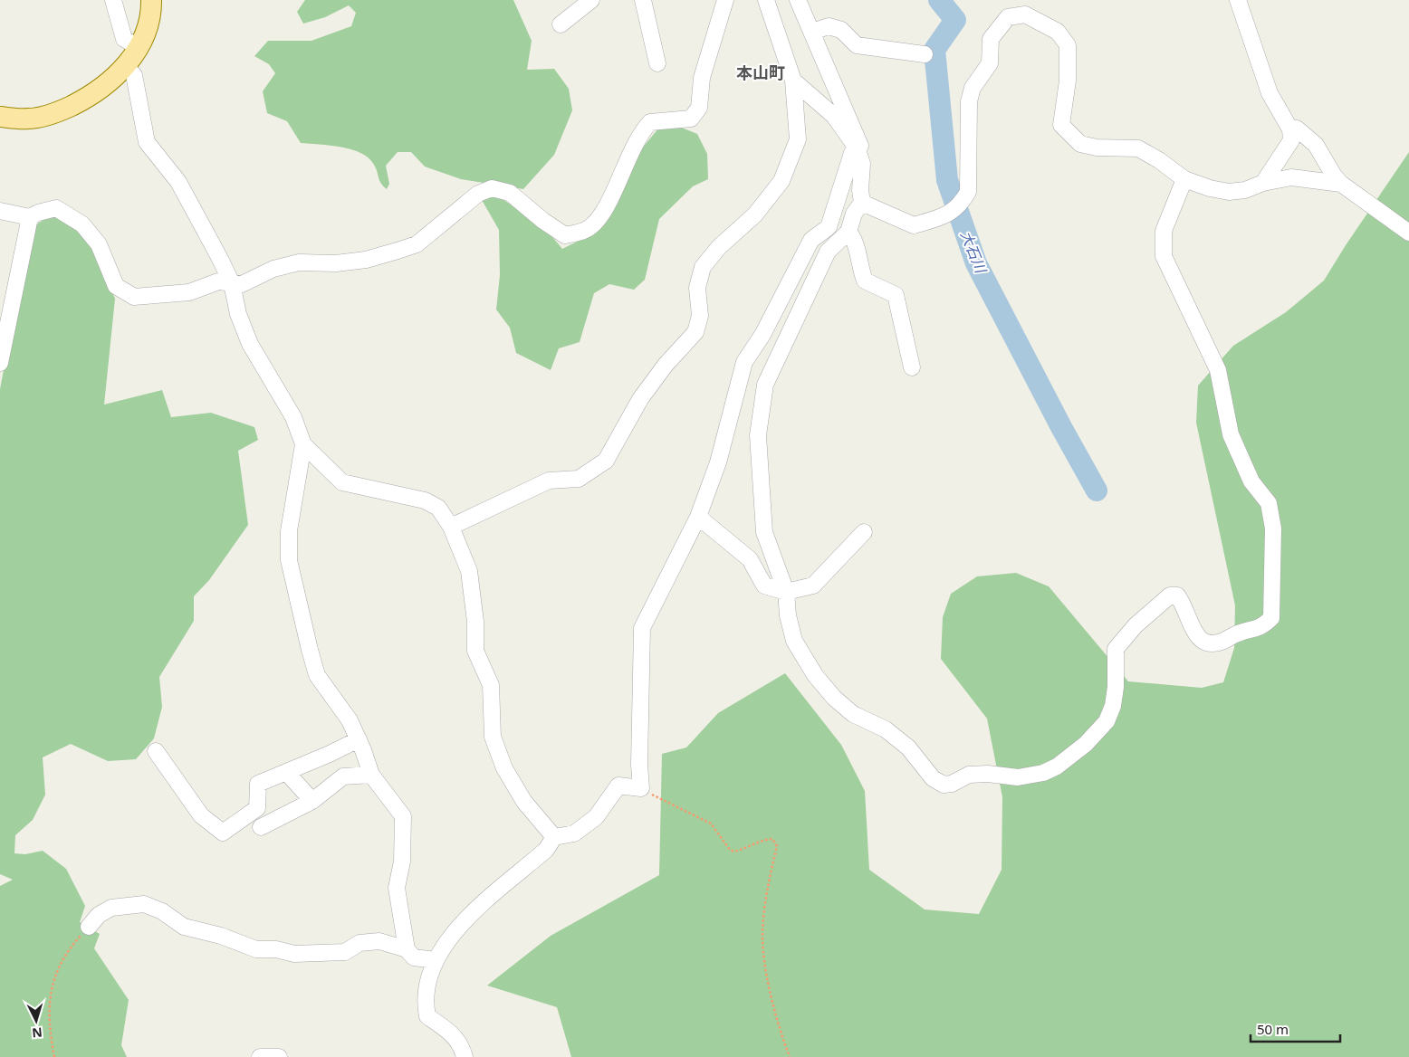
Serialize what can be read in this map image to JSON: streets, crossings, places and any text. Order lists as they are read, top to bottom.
{
  "districts": ["本山町"],
  "water": ["大石川"],
  "scale_bar": "50 m",
  "north": "bottom"
}
